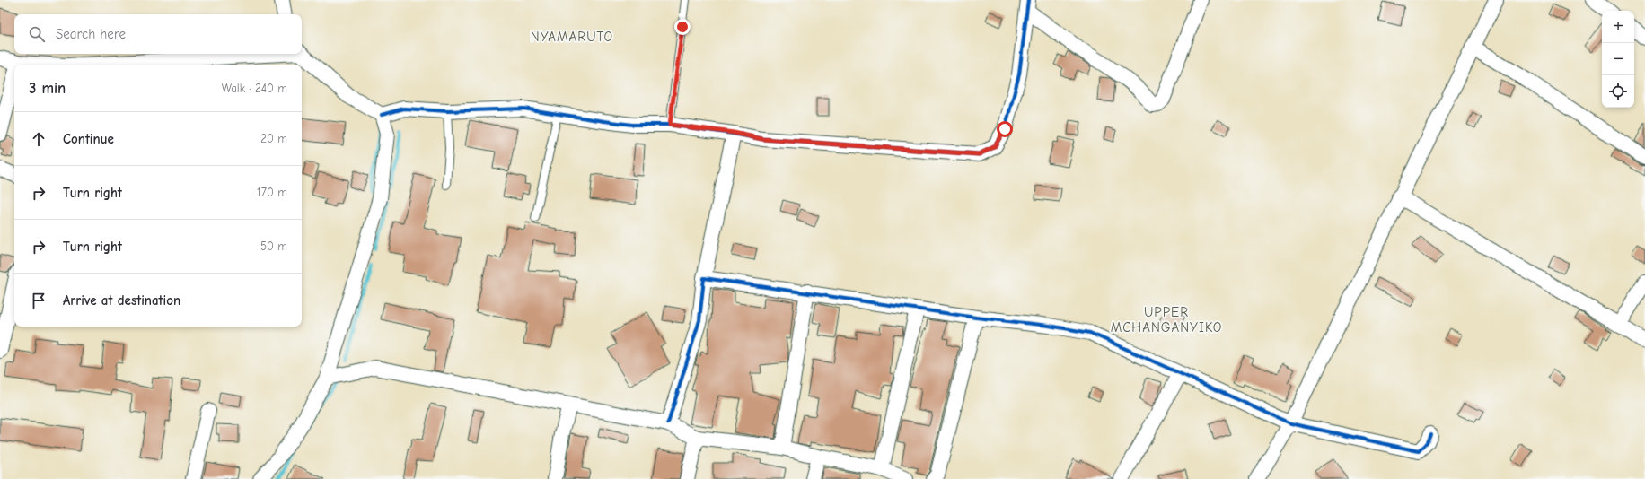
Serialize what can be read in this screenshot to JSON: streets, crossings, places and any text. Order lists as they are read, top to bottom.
{
  "districts": ["NYAMARUTO", "UPPER MCHANGANYIKO"],
  "page": {
    "map_buttons": ["+", "−"],
    "search": "Search here",
    "heading": ["3 min", "Walk · 240 m"],
    "list": [
      ["Continue", "20 m"],
      ["Turn right", "170 m"],
      ["Turn right", "50 m"],
      "Arrive at destination"
    ]
  }
}
